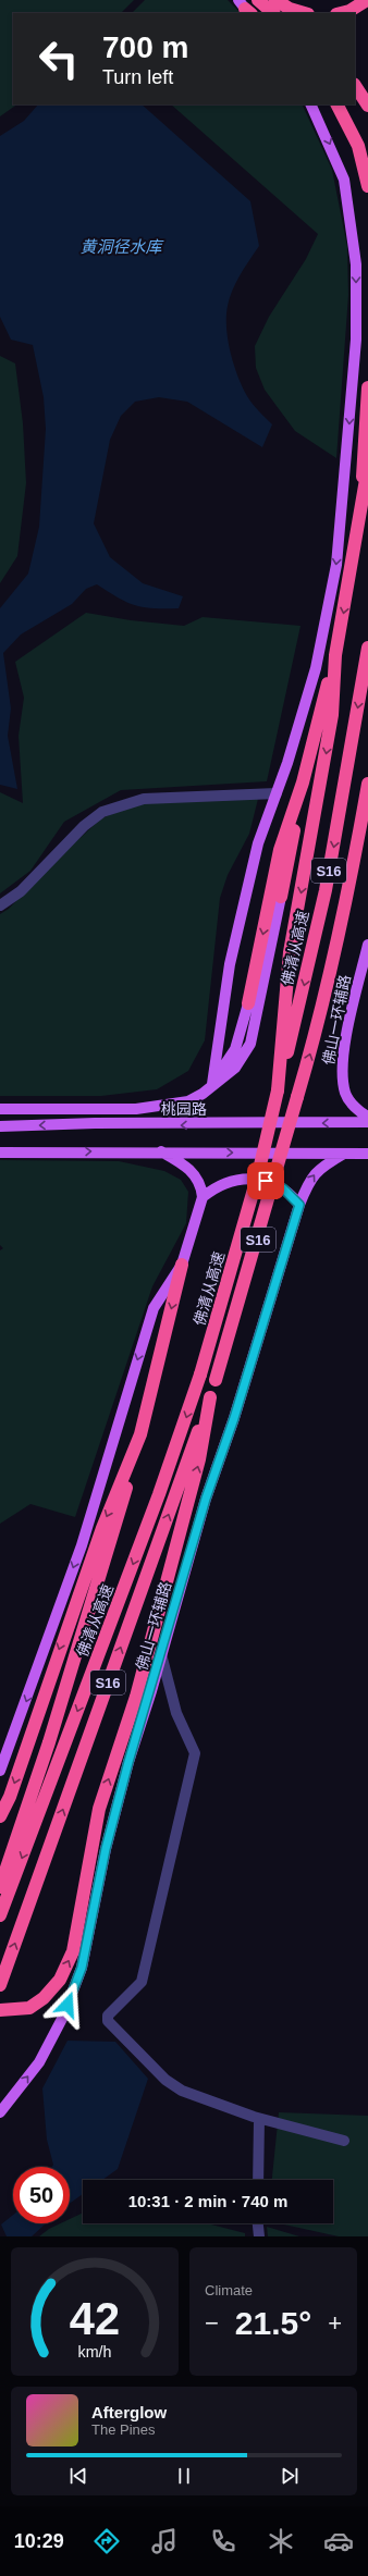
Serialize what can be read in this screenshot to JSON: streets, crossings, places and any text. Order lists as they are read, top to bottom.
{
  "streets": {
    "highway": ["S16", "佛清从高速"],
    "main road": ["佛山一环辅路", "桃园路"]
  },
  "one_way": ["佛山一环辅路"],
  "water": ["黄洞径水库"],
  "page": {
    "turn": ["700 m", "Turn left"],
    "limit": "50",
    "trip": "10:31 · 2 min · 740 m",
    "tile": "Climate",
    "heat": ["−", "21.5°", "+"],
    "song": ["Afterglow", "The Pines"],
    "tabs": "10:29",
    "gauge": ["42", "km/h"]
  }
}
